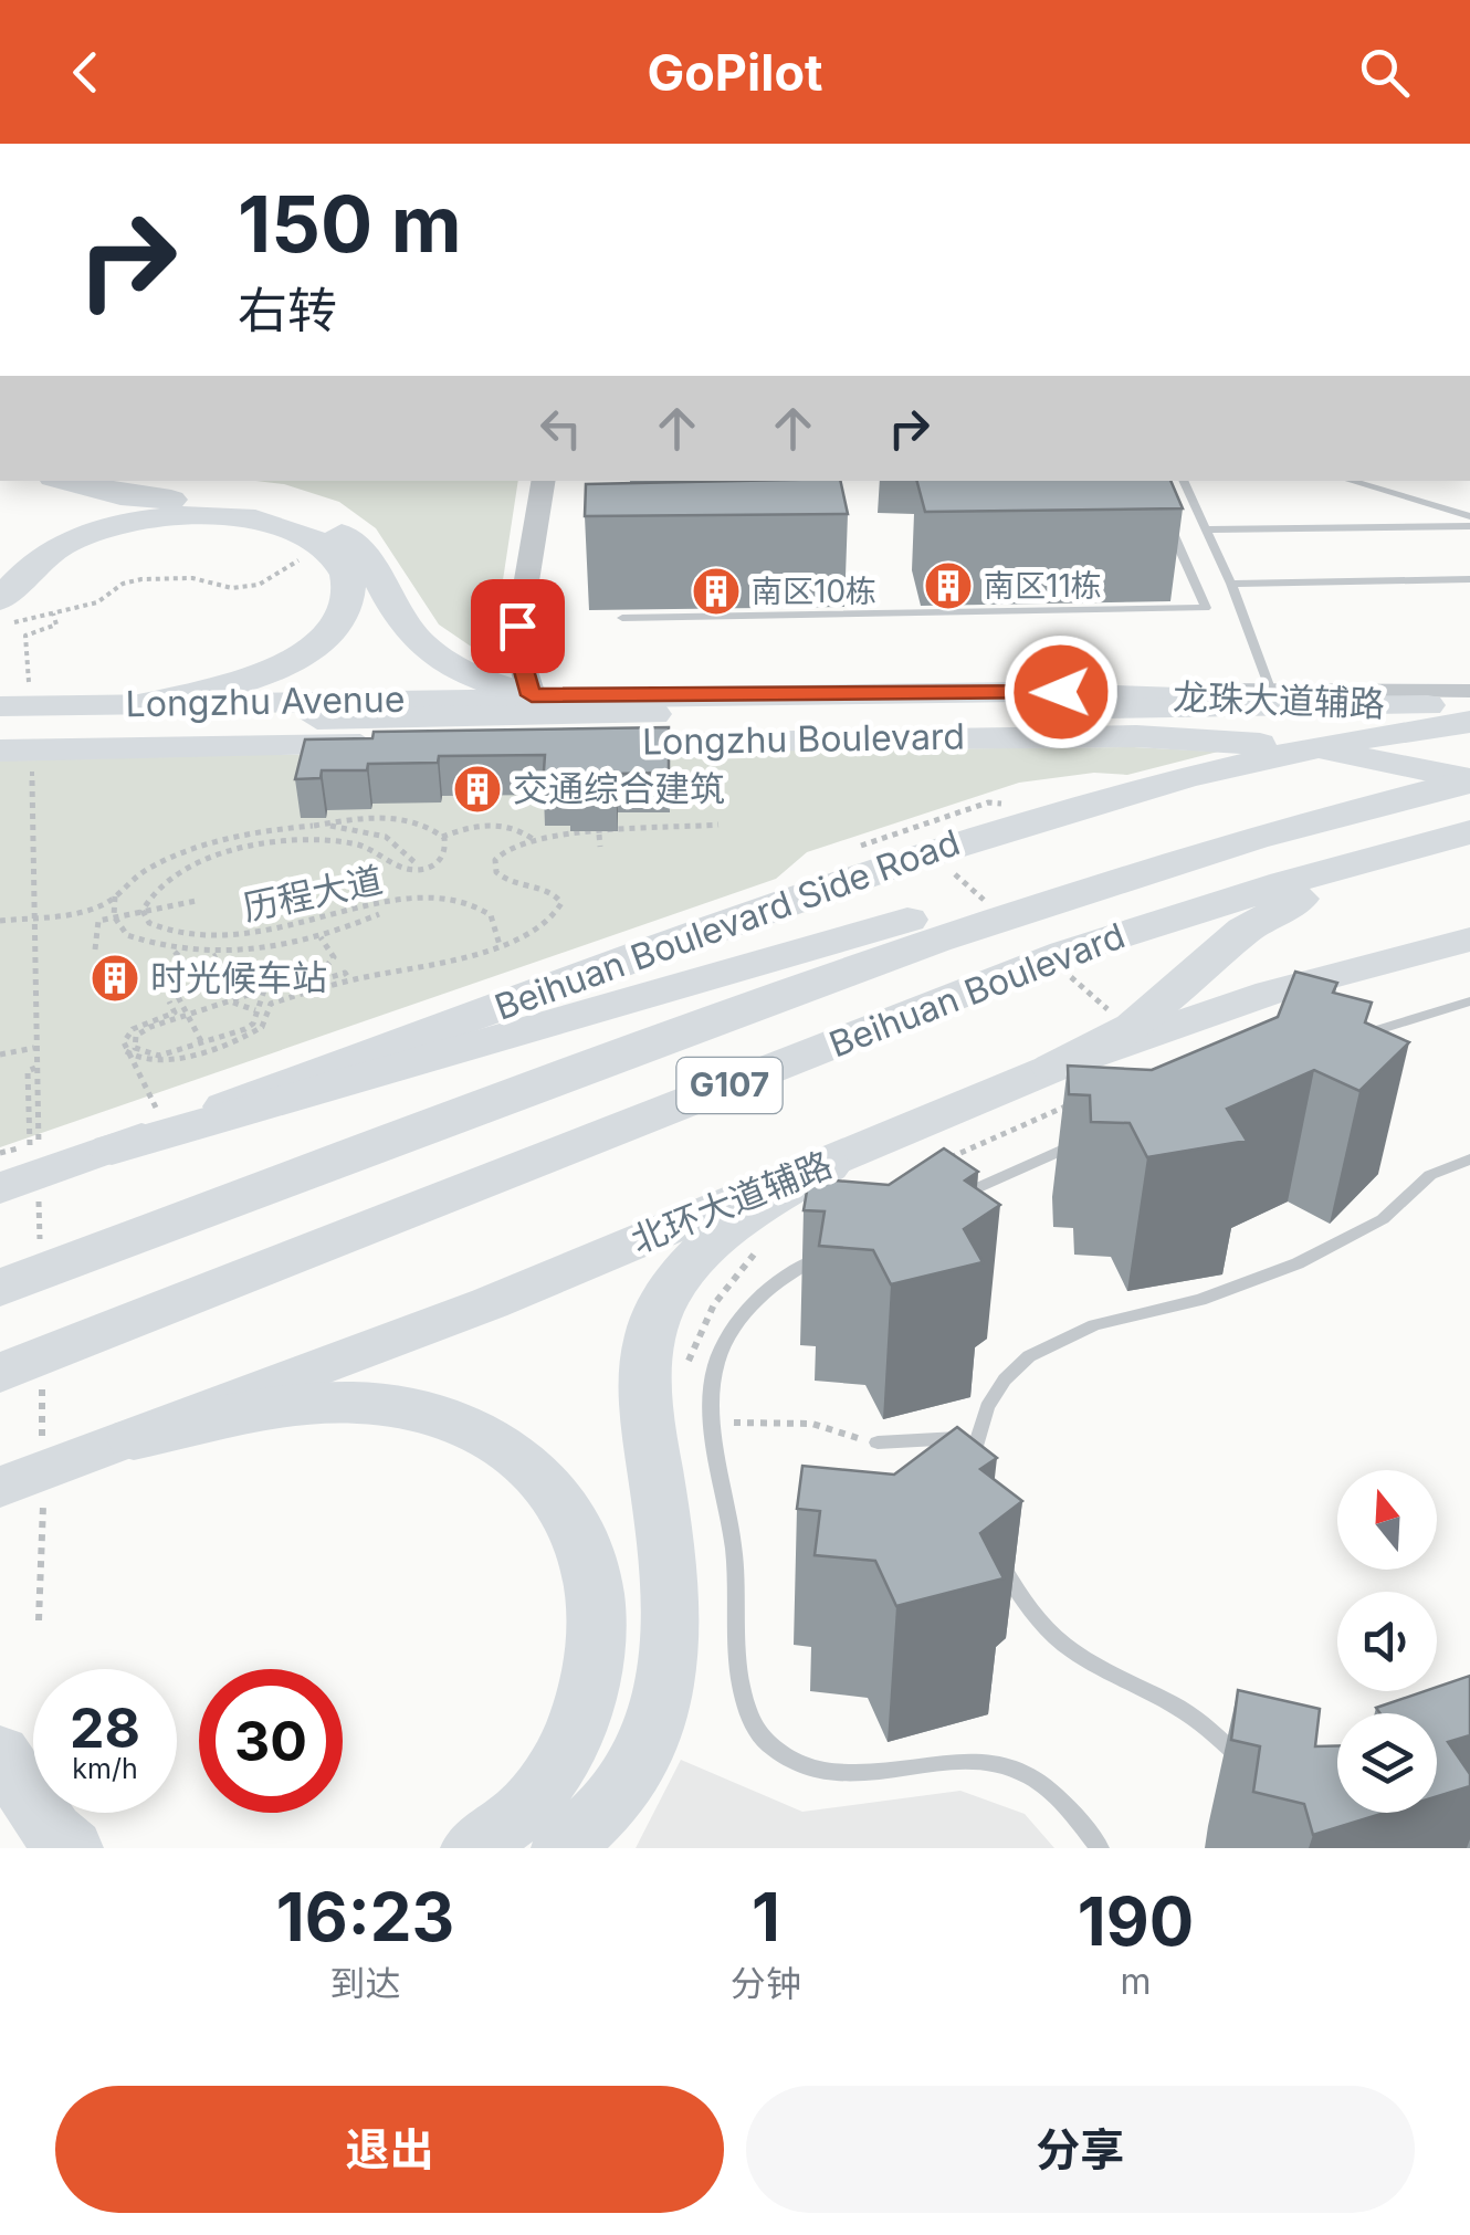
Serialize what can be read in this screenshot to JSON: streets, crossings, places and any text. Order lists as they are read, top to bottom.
{
  "streets": {
    "highway": ["Beihuan Boulevard", "G107"],
    "main road": [
      "龙珠大道辅路",
      "Longzhu Avenue",
      "Longzhu Boulevard",
      "Beihuan Boulevard Side Road",
      "北环大道辅路"
    ],
    "path": ["历程大道"]
  },
  "crossings": [
    ["龙珠大道辅路", "Longzhu Boulevard"],
    ["Longzhu Avenue", "Longzhu Boulevard"],
    ["Longzhu Boulevard", "Beihuan Boulevard"]
  ],
  "places": {
    "building": [
      "南区11栋",
      "南区10栋",
      "交通综合建筑",
      "时光候车站"
    ]
  },
  "north": "top",
  "page": {
    "header": "GoPilot",
    "turn": ["150 m", "右转"],
    "speed": "28 km/h",
    "limit": "30",
    "eta": [
      "16:23",
      "到达",
      "1",
      "分钟",
      "190",
      "m"
    ],
    "buttons": ["退出", "分享"]
  }
}
